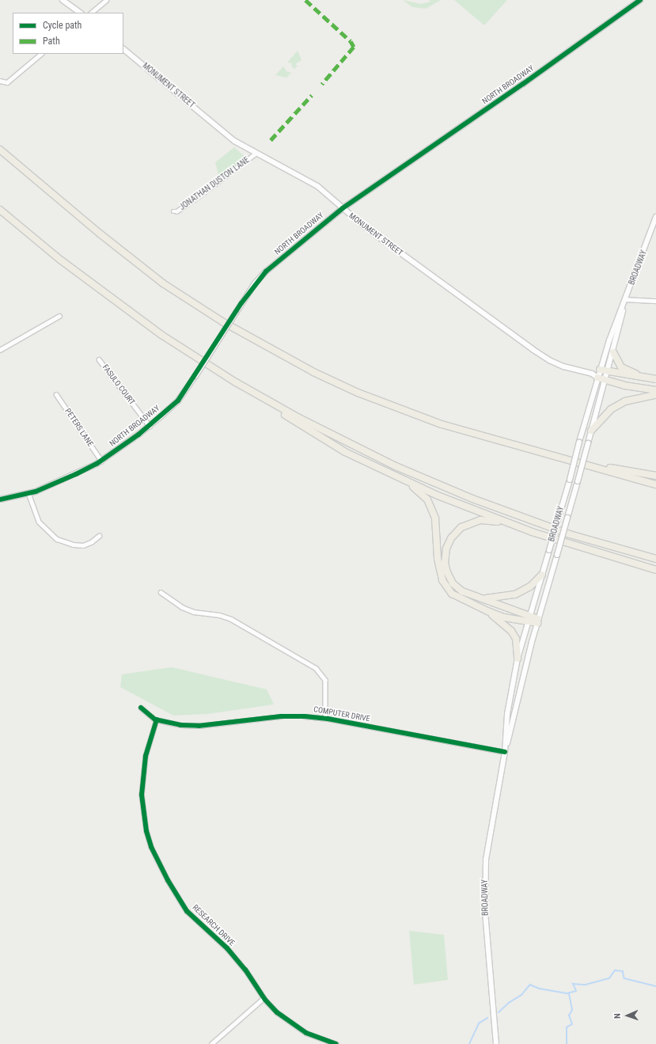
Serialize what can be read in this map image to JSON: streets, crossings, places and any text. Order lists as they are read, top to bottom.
{
  "streets": {
    "main road": ["NORTH BROADWAY", "MONUMENT STREET", "BROADWAY"],
    "street": [
      "JONATHAN DUSTON LANE",
      "FASULO COURT",
      "PETERS LANE",
      "COMPUTER DRIVE",
      "RESEARCH DRIVE"
    ]
  },
  "crossings": [
    ["NORTH BROADWAY", "MONUMENT STREET"],
    ["NORTH BROADWAY", "FASULO COURT"],
    ["NORTH BROADWAY", "PETERS LANE"],
    ["MONUMENT STREET", "JONATHAN DUSTON LANE"],
    ["MONUMENT STREET", "BROADWAY"],
    ["BROADWAY", "COMPUTER DRIVE"],
    ["COMPUTER DRIVE", "RESEARCH DRIVE"]
  ],
  "legend": ["Cycle path", "Path"],
  "north": "left"
}
